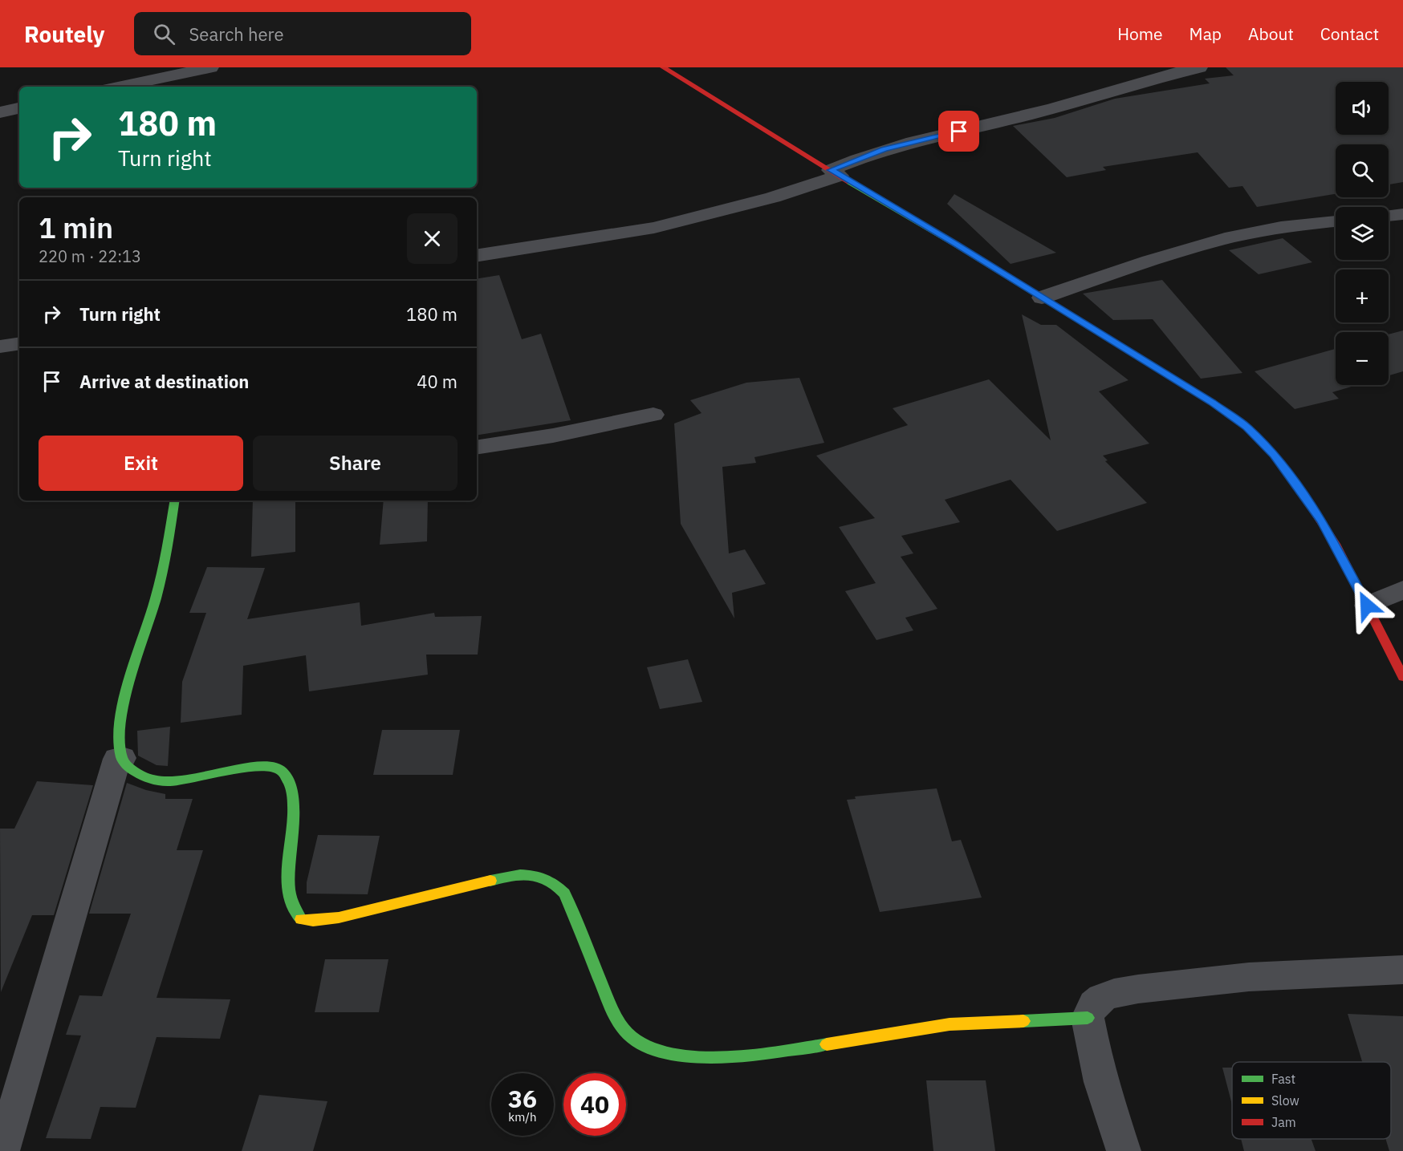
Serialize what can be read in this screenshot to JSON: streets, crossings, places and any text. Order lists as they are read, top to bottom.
{
  "legend": ["Fast", "Slow", "Jam"],
  "page": {
    "header": "Routely",
    "search": "Search here",
    "nav": [
      "Home",
      "Map",
      "About",
      "Contact"
    ],
    "map_buttons": ["+", "−"],
    "turn": ["180 m", "Turn right"],
    "heading": ["1 min", "220 m · 22:13"],
    "list": [
      {
        "name": "Turn right",
        "value": "180 m"
      },
      {
        "name": "Arrive at destination",
        "value": "40 m"
      }
    ],
    "buttons": ["Exit", "Share"],
    "speed": "36 km/h",
    "limit": "40"
  }
}
